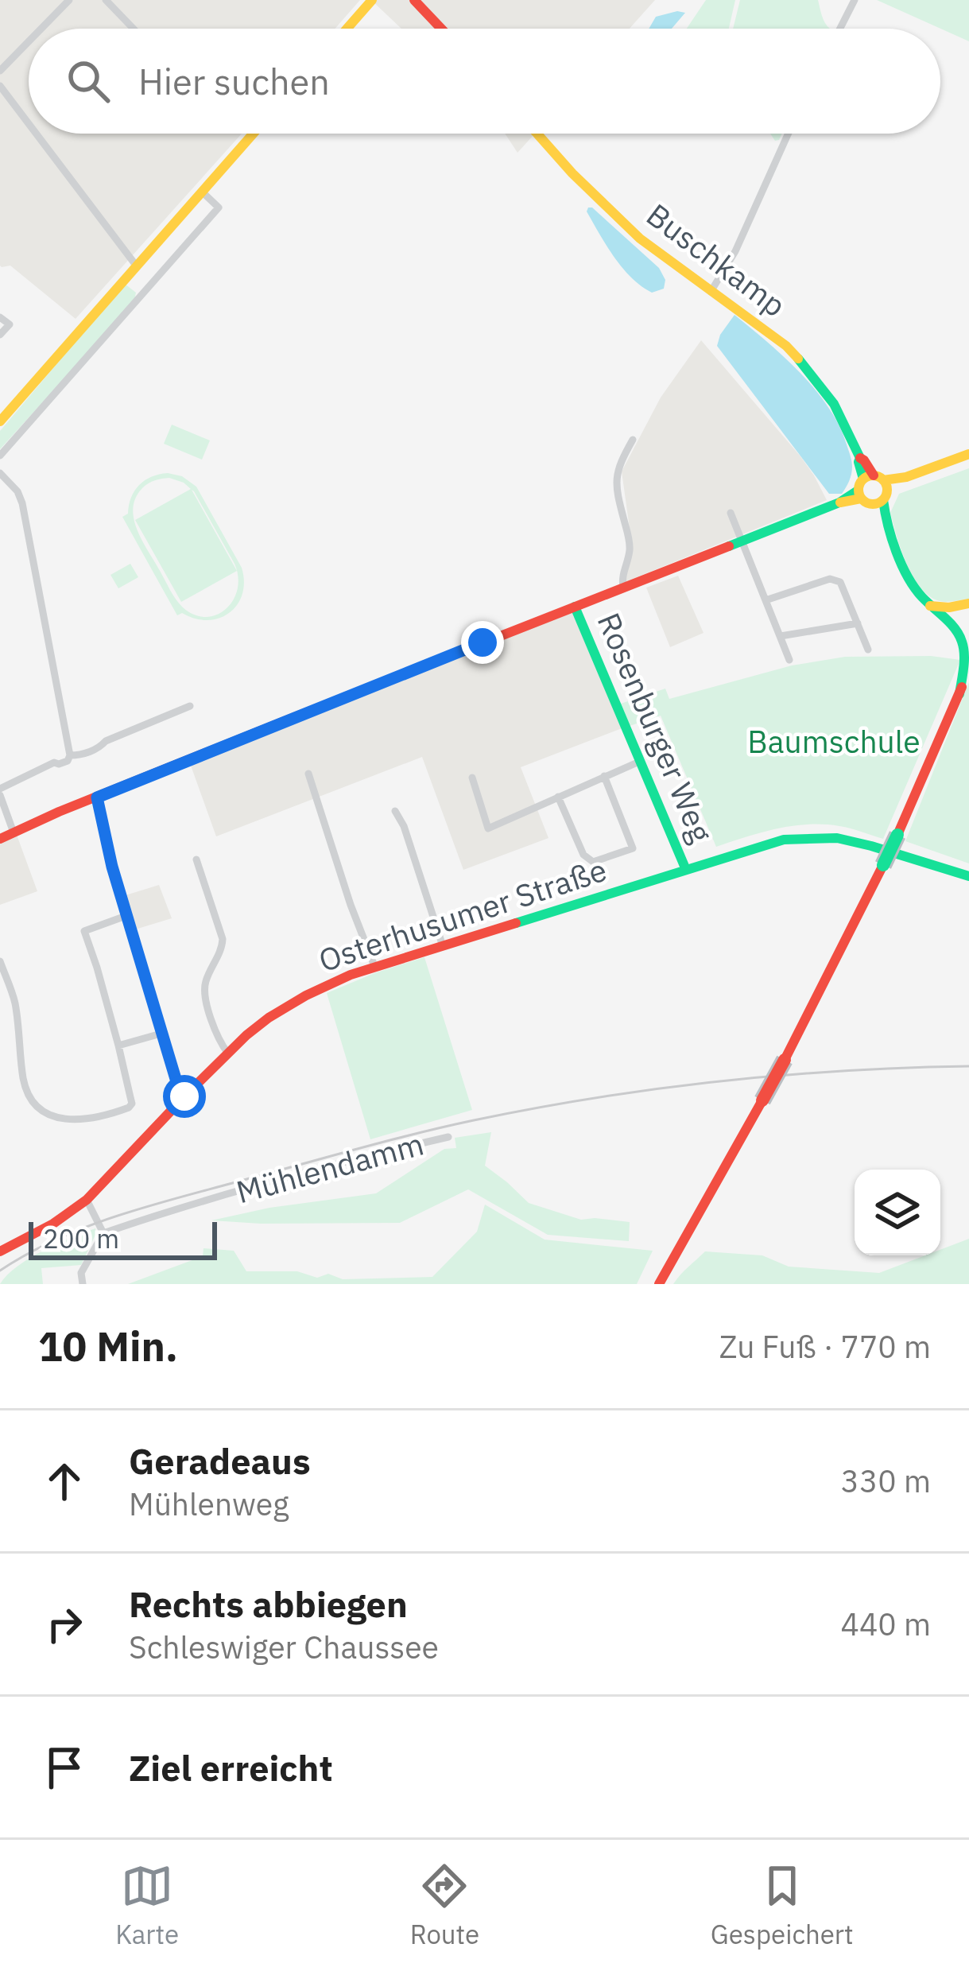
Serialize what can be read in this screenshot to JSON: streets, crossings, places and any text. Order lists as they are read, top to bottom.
{
  "streets": {
    "main road": ["Buschkamp", "Rosenburger Weg", "Osterhusumer Straße"],
    "street": ["Mühlendamm"]
  },
  "crossings": [
    ["Rosenburger Weg", "Osterhusumer Straße"]
  ],
  "parks": ["Baumschule"],
  "scale_bar": "200 m",
  "page": {
    "search": "Hier suchen",
    "scale": "200 m",
    "heading": ["10 Min.", "Zu Fuß · 770 m"],
    "list": [
      ["Geradeaus", "Mühlenweg", "330 m"],
      ["Rechts abbiegen", "Schleswiger Chaussee", "440 m"],
      "Ziel erreicht"
    ],
    "nav": ["Karte", "Route", "Gespeichert"]
  }
}
